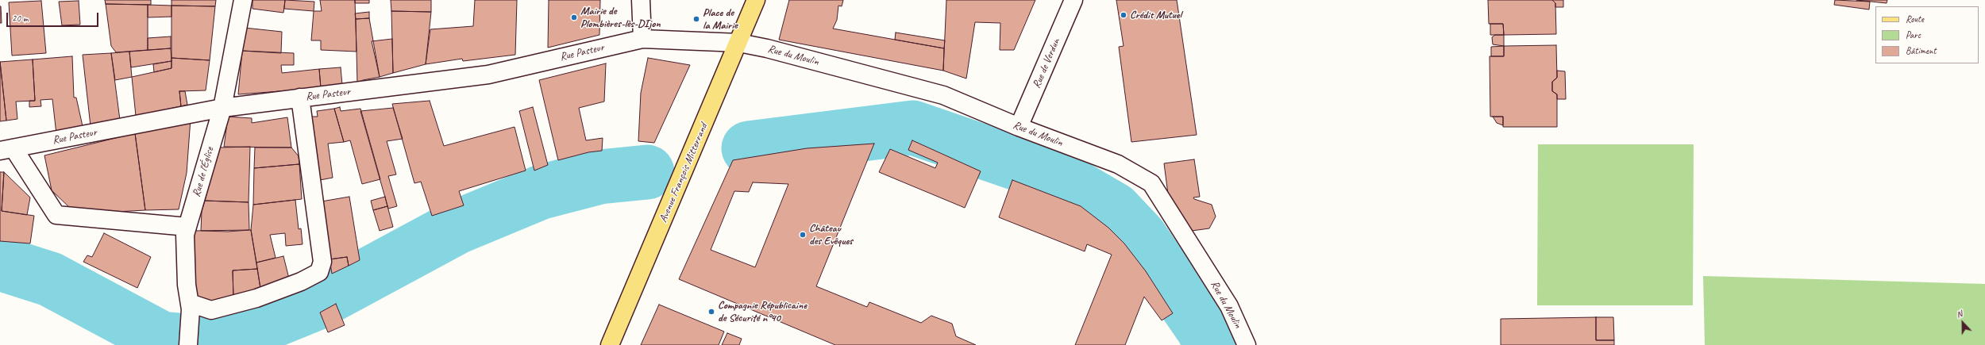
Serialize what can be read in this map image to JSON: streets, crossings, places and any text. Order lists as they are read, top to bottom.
{
  "streets": {
    "main road": ["Avenue François Mitterrand"],
    "street": [
      "Rue Pasteur",
      "Rue du Moulin",
      "Rue de Verdun",
      "Rue de l'Église"
    ]
  },
  "crossings": [
    ["Rue Pasteur", "Rue de l'Église"],
    ["Rue du Moulin", "Rue de Verdun"],
    ["Rue du Moulin", "Avenue François Mitterrand"]
  ],
  "places": [
    "Crédit Mutuel",
    "Mairie de Plombières-lès-DIjon",
    "Place de la Mairie",
    "Château des Evêques",
    "Compagnie Républicaine de Sécurité n°40"
  ],
  "legend": ["Route", "Parc", "Bâtiment"],
  "scale_bar": "20 m",
  "north": "top"
}
